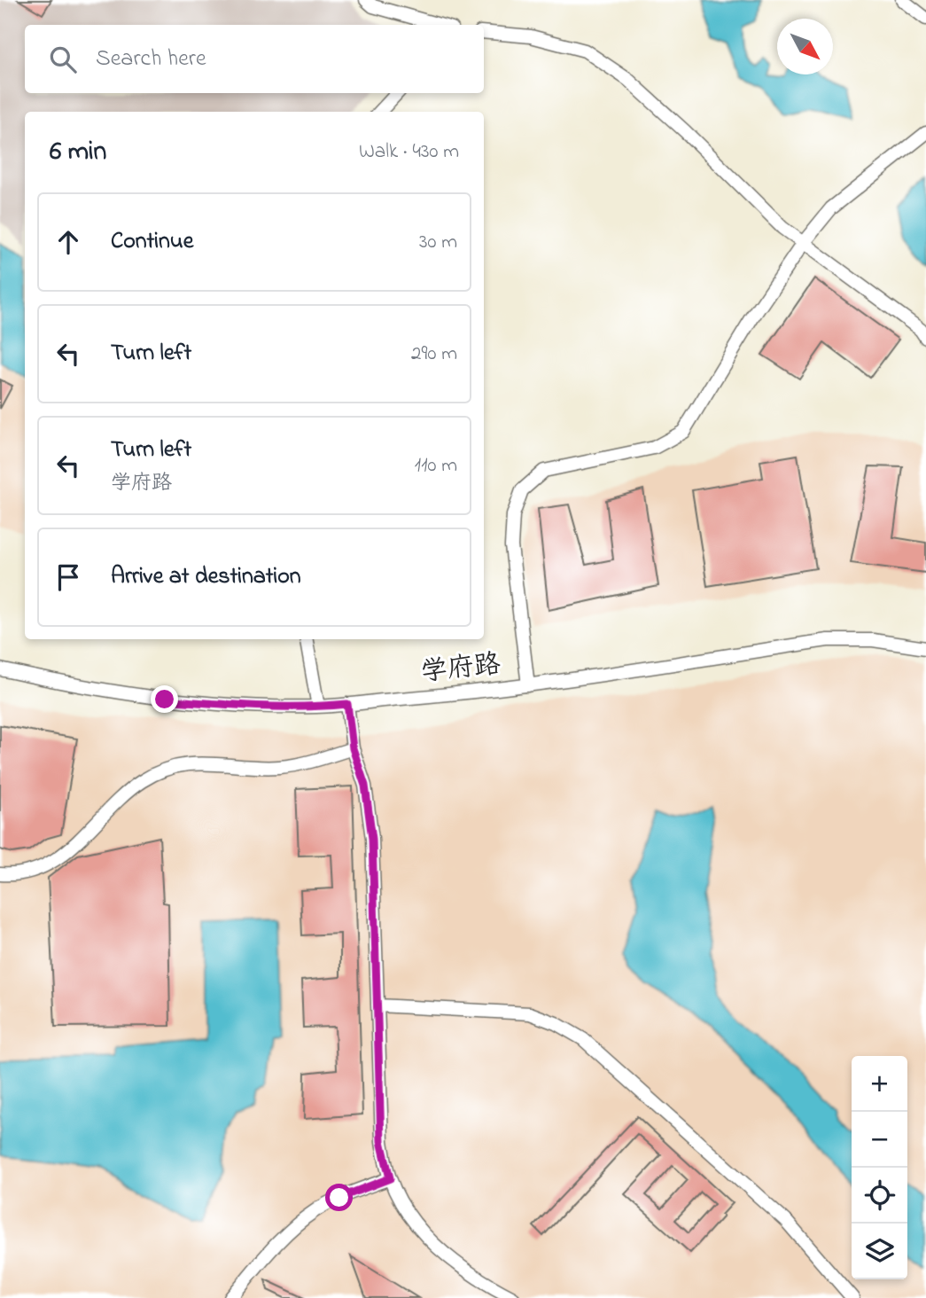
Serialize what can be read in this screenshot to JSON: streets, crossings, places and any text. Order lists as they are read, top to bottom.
{
  "streets": {
    "street": ["学府路"]
  },
  "north": "bottom right",
  "page": {
    "search": "Search here",
    "heading": ["6 min", "Walk · 430 m"],
    "list": [
      ["Continue", "30 m"],
      ["Turn left", "290 m"],
      ["Turn left", "学府路", "110 m"],
      "Arrive at destination"
    ],
    "map_buttons": ["+", "−"]
  }
}
